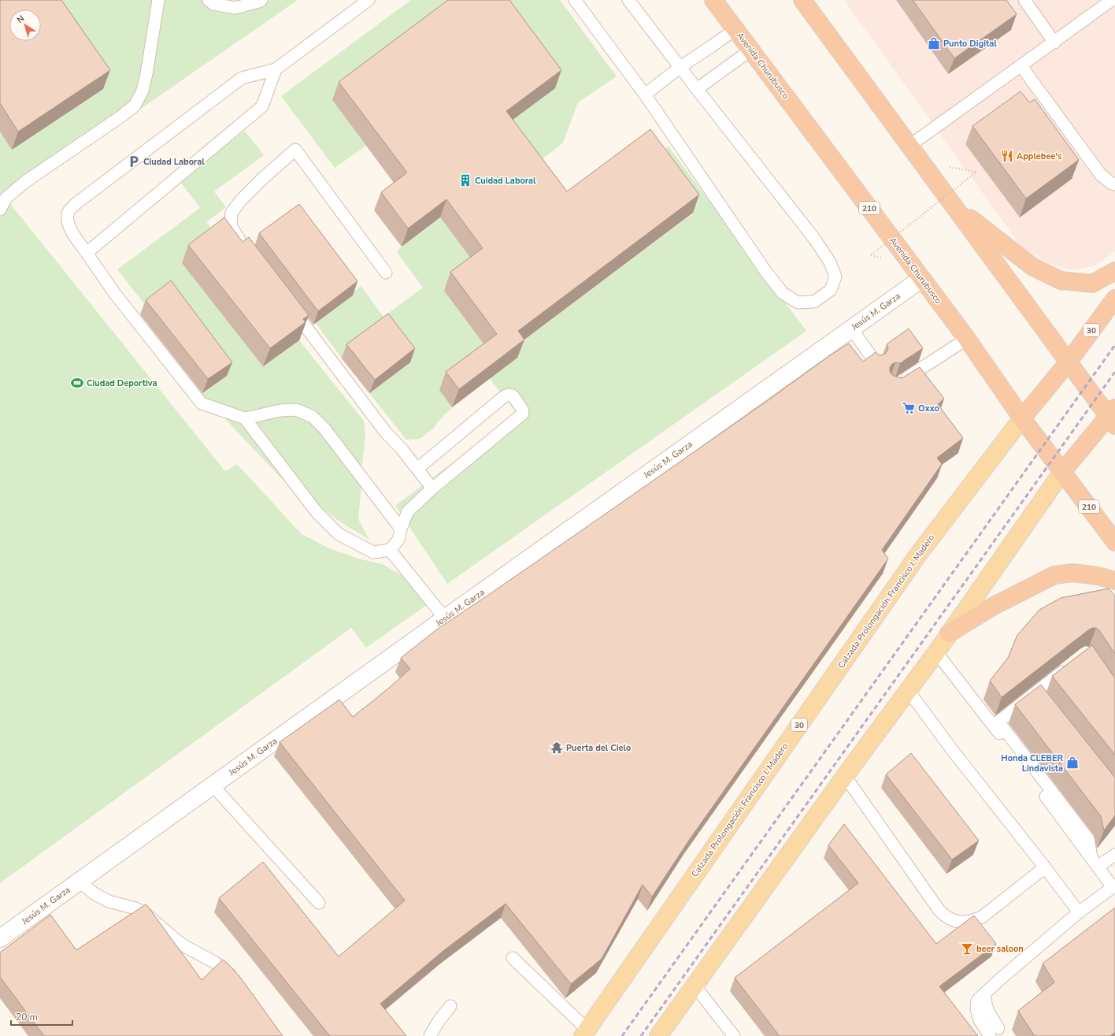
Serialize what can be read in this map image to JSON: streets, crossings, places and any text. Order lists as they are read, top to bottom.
{
  "streets": {
    "highway": ["Avenida Churubusco", "210", "30"],
    "main road": ["Calzada Prolongación Francisco I. Madero"],
    "street": ["Jesús M. Garza"]
  },
  "crossings": [
    ["Avenida Churubusco", "Jesús M. Garza"],
    ["Avenida Churubusco", "30"],
    ["Avenida Churubusco", "Calzada Prolongación Francisco I. Madero"],
    ["30", "Calzada Prolongación Francisco I. Madero"]
  ],
  "places": {
    "shop": ["Punto Digital", "Honda CLEBER Lindavista"],
    "restaurant": ["Applebee's"],
    "parking": ["Ciudad Laboral"],
    "building": ["Cuidad Laboral"],
    "sports": ["Ciudad Deportiva"],
    "supermarket": ["Oxxo"],
    "temple": ["Puerta del Cielo"],
    "bar": ["beer saloon"]
  },
  "scale_bar": "20 m",
  "north": "top left"
}
